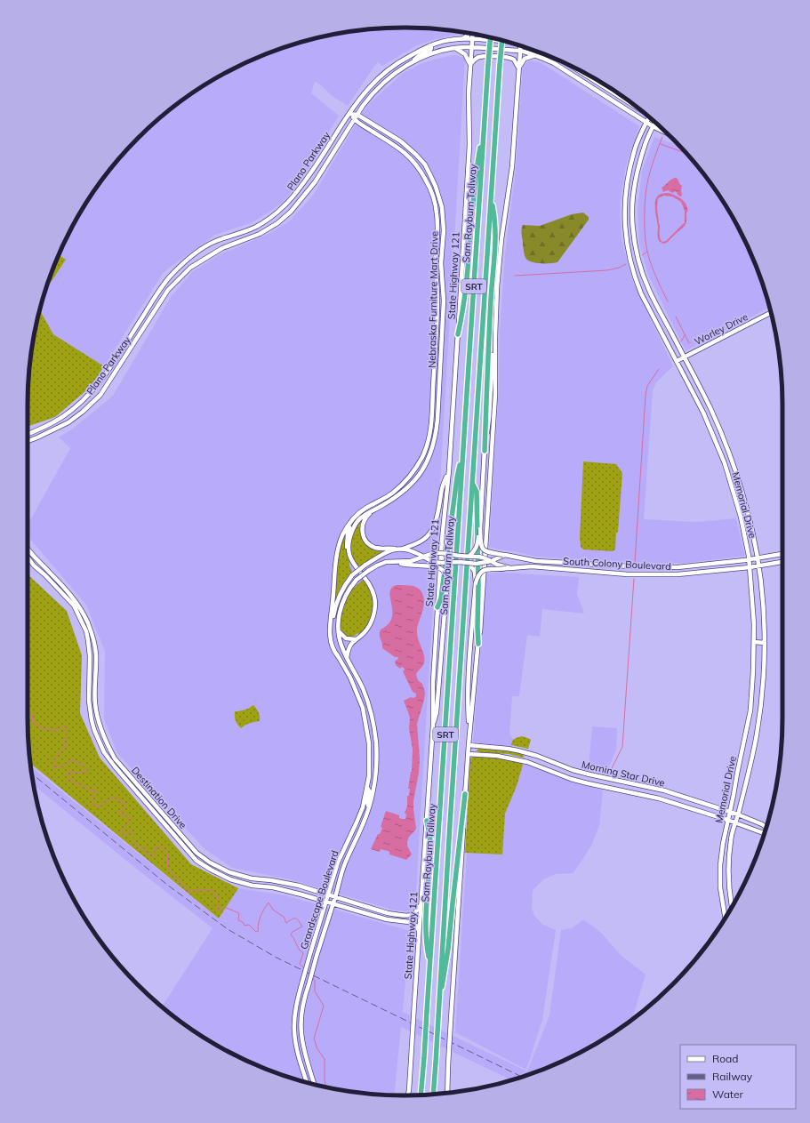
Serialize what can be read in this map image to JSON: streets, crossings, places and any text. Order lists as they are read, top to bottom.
{
  "streets": {
    "highway": ["Sam Rayburn Tollway", "SRT"],
    "main road": [
      "Plano Parkway",
      "State Highway 121",
      "Nebraska Furniture Mart Drive",
      "Worley Drive",
      "Memorial Drive",
      "South Colony Boulevard",
      "Morning Star Drive",
      "Destination Drive",
      "Grandscape Boulevard"
    ]
  },
  "crossings": [
    ["Plano Parkway", "State Highway 121"],
    ["Plano Parkway", "Nebraska Furniture Mart Drive"],
    ["Plano Parkway", "Memorial Drive"],
    ["State Highway 121", "Destination Drive"],
    ["Nebraska Furniture Mart Drive", "Grandscape Boulevard"],
    ["Worley Drive", "Memorial Drive"],
    ["Memorial Drive", "South Colony Boulevard"],
    ["Memorial Drive", "Morning Star Drive"],
    ["South Colony Boulevard", "Grandscape Boulevard"],
    ["Destination Drive", "Grandscape Boulevard"]
  ],
  "legend": ["Road", "Railway", "Water"]
}
